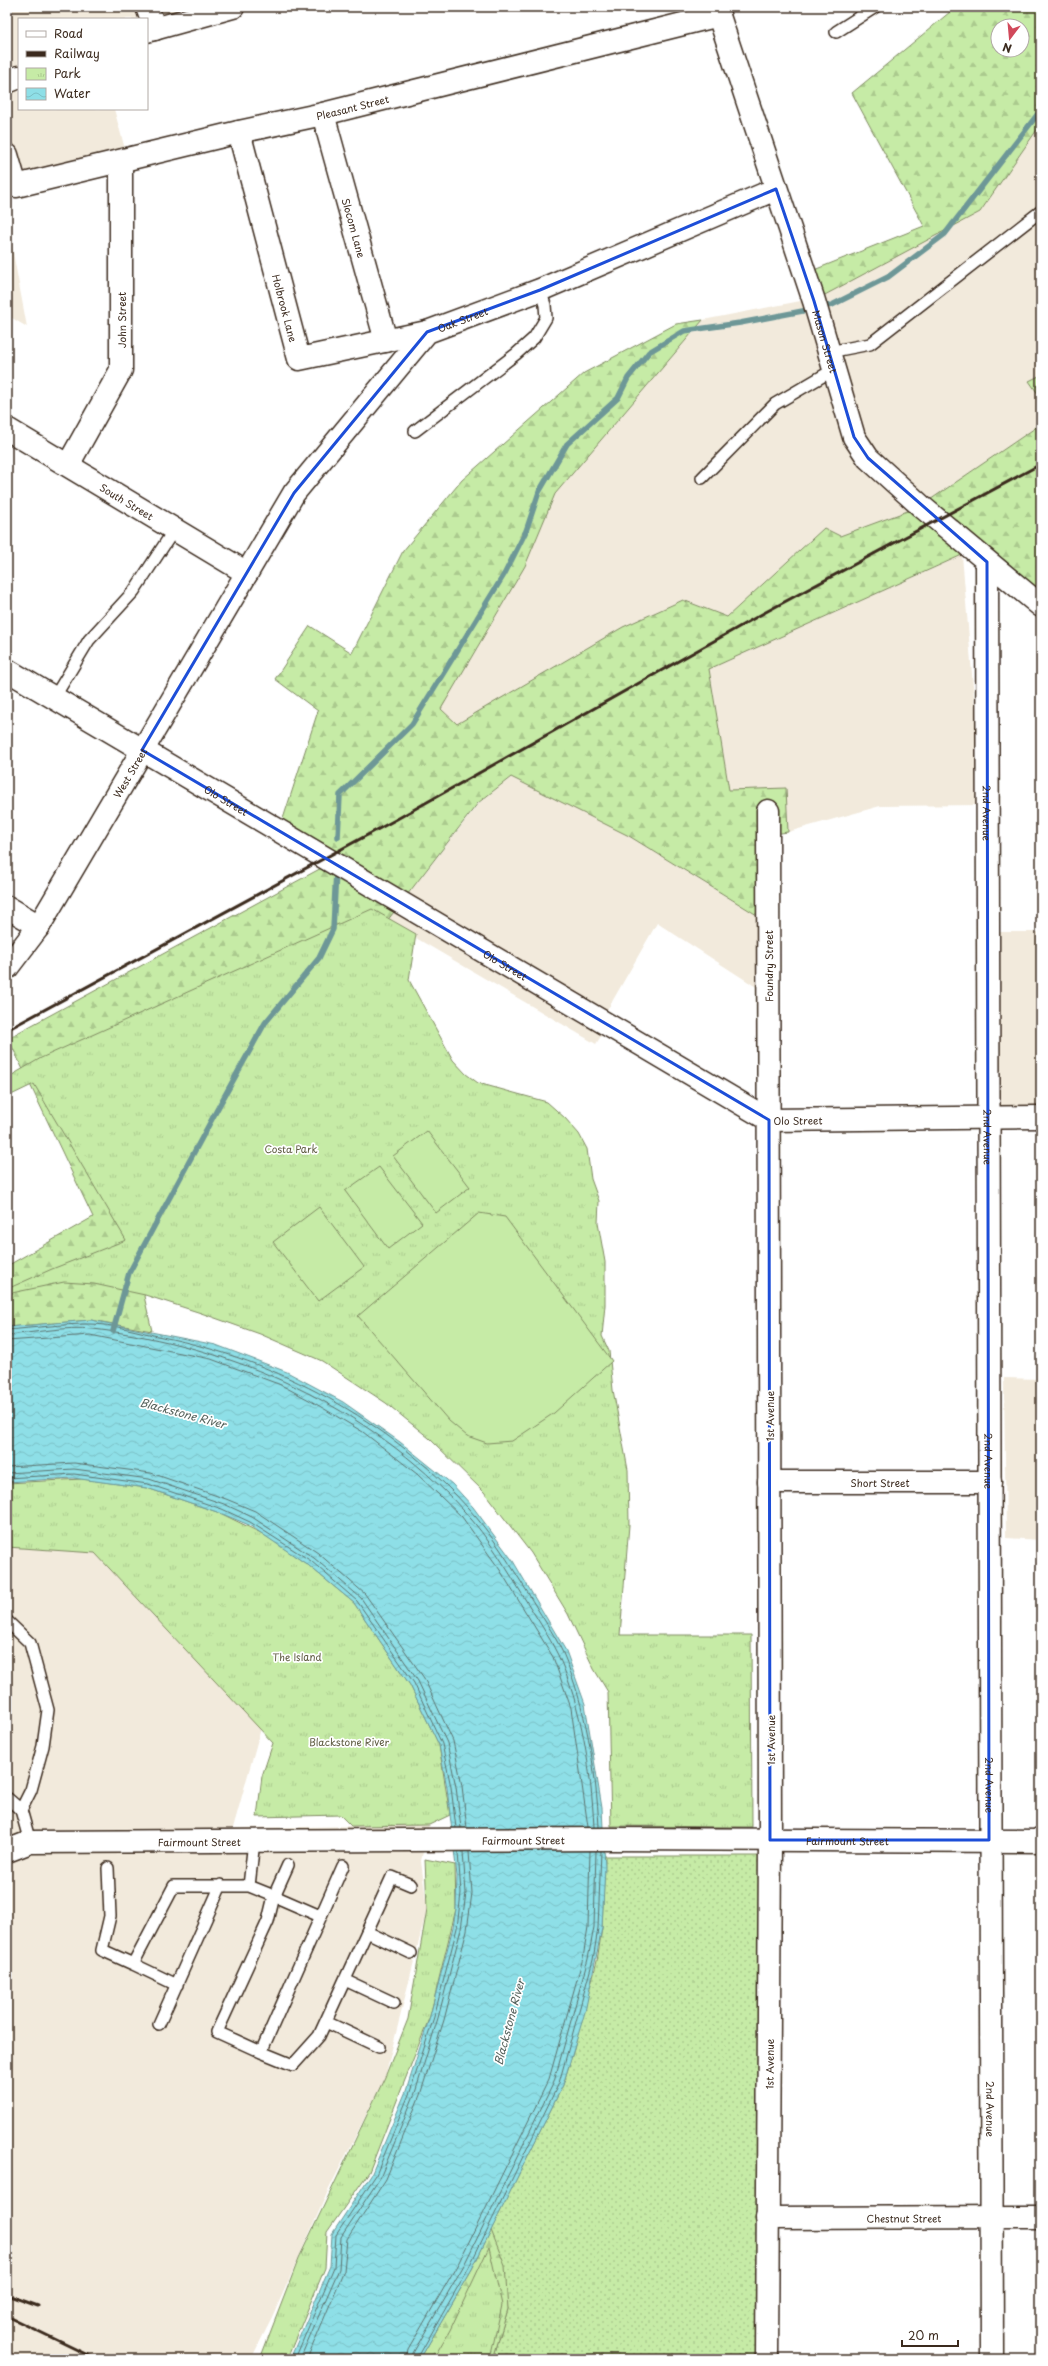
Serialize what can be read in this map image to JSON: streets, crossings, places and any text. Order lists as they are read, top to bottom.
{
  "streets": {
    "street": [
      "Pleasant Street",
      "Slocom Lane",
      "Holbrook Lane",
      "Oak Street",
      "John Street",
      "Mason Street",
      "South Street",
      "West Street",
      "Olo Street",
      "2nd Avenue",
      "Foundry Street",
      "1st Avenue",
      "Short Street",
      "Fairmount Street",
      "Chestnut Street"
    ]
  },
  "crossings": [
    ["Pleasant Street", "Slocom Lane"],
    ["Pleasant Street", "Holbrook Lane"],
    ["Pleasant Street", "John Street"],
    ["Pleasant Street", "Mason Street"],
    ["Slocom Lane", "Holbrook Lane"],
    ["Holbrook Lane", "Oak Street"],
    ["Oak Street", "Mason Street"],
    ["Oak Street", "South Street"],
    ["Oak Street", "West Street"],
    ["John Street", "South Street"],
    ["Mason Street", "2nd Avenue"],
    ["South Street", "West Street"],
    ["West Street", "Olo Street"],
    ["Olo Street", "2nd Avenue"],
    ["Olo Street", "Foundry Street"],
    ["Olo Street", "1st Avenue"],
    ["2nd Avenue", "Short Street"],
    ["2nd Avenue", "Fairmount Street"],
    ["2nd Avenue", "Chestnut Street"],
    ["Foundry Street", "1st Avenue"],
    ["1st Avenue", "Short Street"],
    ["1st Avenue", "Fairmount Street"],
    ["1st Avenue", "Chestnut Street"]
  ],
  "water": ["Blackstone River"],
  "parks": ["Costa Park", "The Island", "Blackstone River"],
  "legend": [
    "Road",
    "Railway",
    "Park",
    "Water"
  ],
  "scale_bar": "20 m",
  "north": "bottom"
}
